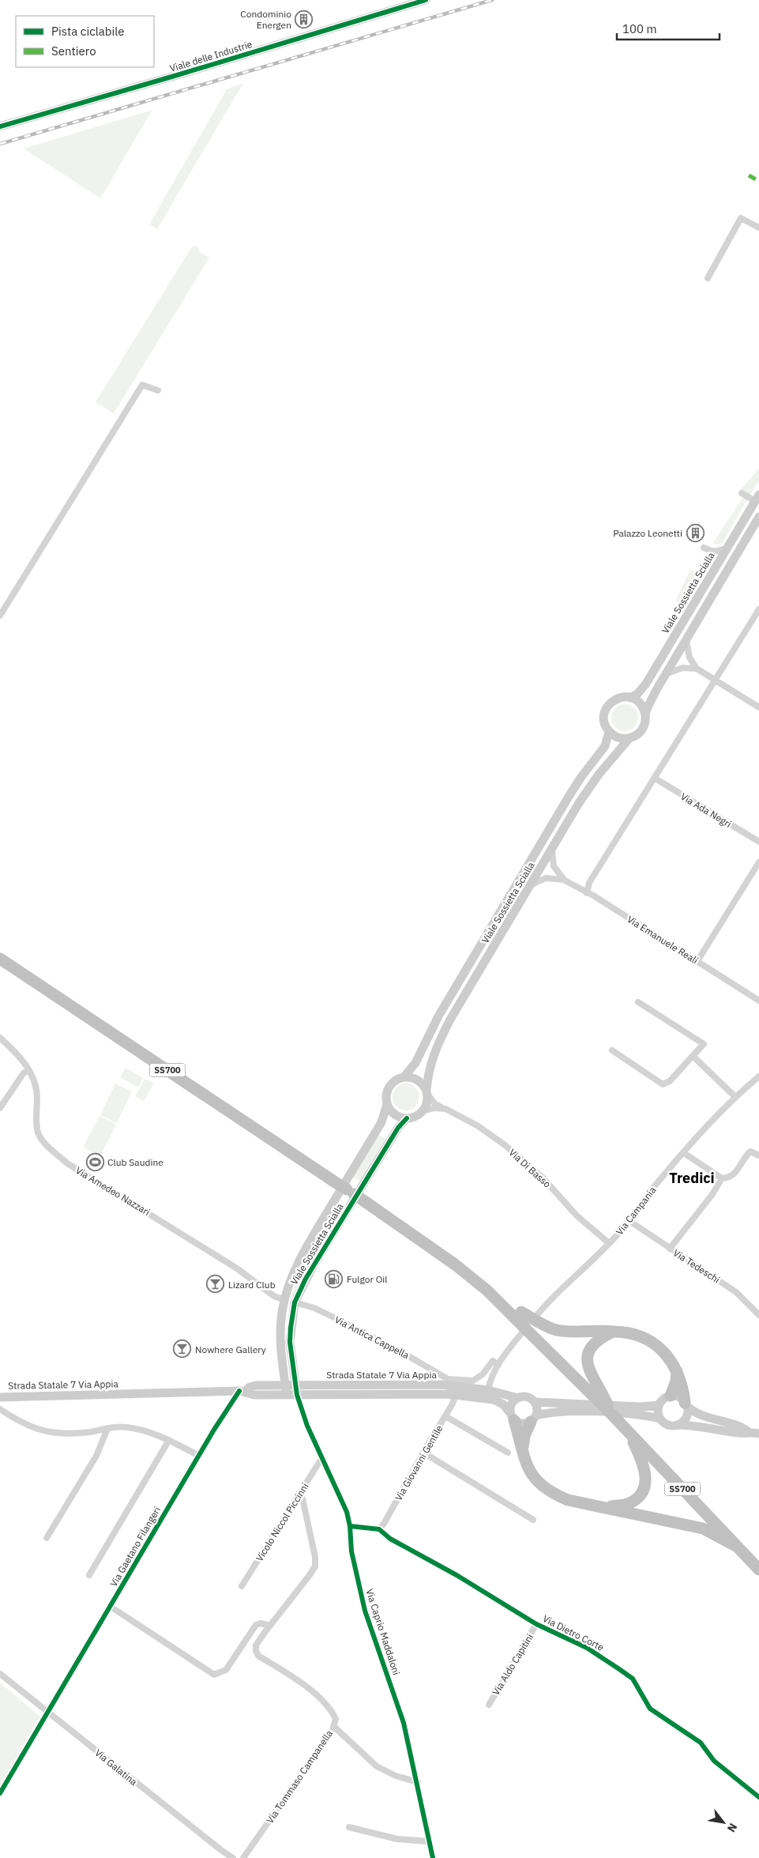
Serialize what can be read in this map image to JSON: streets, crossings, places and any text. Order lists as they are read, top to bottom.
{
  "streets": {
    "highway": ["SS700"],
    "street": [
      "Viale delle Industrie",
      "Viale Sossietta Scialla",
      "Via Ada Negri",
      "Via Emanuele Reali",
      "Via Di Basso",
      "Via Amedeo Nazzari",
      "Via Campania",
      "Via Tedeschi",
      "Via Antica Cappella",
      "Strada Statale 7 Via Appia",
      "Via Giovanni Gentile",
      "Vicolo Niccol Piccinni",
      "Via Gaetano Filangeri",
      "Via Caprio Maddaloni",
      "Via Dietro Corte",
      "Via Aldo Capitini",
      "Via Galatina",
      "Via Tommaso Campanella"
    ]
  },
  "crossings": [
    ["Viale Sossietta Scialla", "Via Emanuele Reali"],
    ["Viale Sossietta Scialla", "Via Di Basso"],
    ["Viale Sossietta Scialla", "Via Amedeo Nazzari"],
    ["Viale Sossietta Scialla", "Via Antica Cappella"],
    ["Viale Sossietta Scialla", "Strada Statale 7 Via Appia"],
    ["Viale Sossietta Scialla", "Via Caprio Maddaloni"],
    ["SS700", "Strada Statale 7 Via Appia"],
    ["Via Di Basso", "Via Campania"],
    ["Via Campania", "Via Tedeschi"],
    ["Via Campania", "Via Antica Cappella"],
    ["Via Campania", "Strada Statale 7 Via Appia"],
    ["Strada Statale 7 Via Appia", "Via Giovanni Gentile"],
    ["Strada Statale 7 Via Appia", "Via Gaetano Filangeri"],
    ["Strada Statale 7 Via Appia", "Via Caprio Maddaloni"],
    ["Via Giovanni Gentile", "Via Dietro Corte"],
    ["Vicolo Niccol Piccinni", "Via Caprio Maddaloni"],
    ["Vicolo Niccol Piccinni", "Via Tommaso Campanella"],
    ["Via Gaetano Filangeri", "Via Galatina"],
    ["Via Caprio Maddaloni", "Via Dietro Corte"],
    ["Via Dietro Corte", "Via Aldo Capitini"]
  ],
  "districts": ["Tredici"],
  "places": {
    "building": ["Condominio Energen", "Palazzo Leonetti"],
    "sports": ["Club Saudine"],
    "fuel station": ["Fulgor Oil"],
    "bar": ["Lizard Club", "Nowhere Gallery"]
  },
  "legend": ["Pista ciclabile", "Sentiero"],
  "scale_bar": "100 m",
  "north": "bottom right"
}
